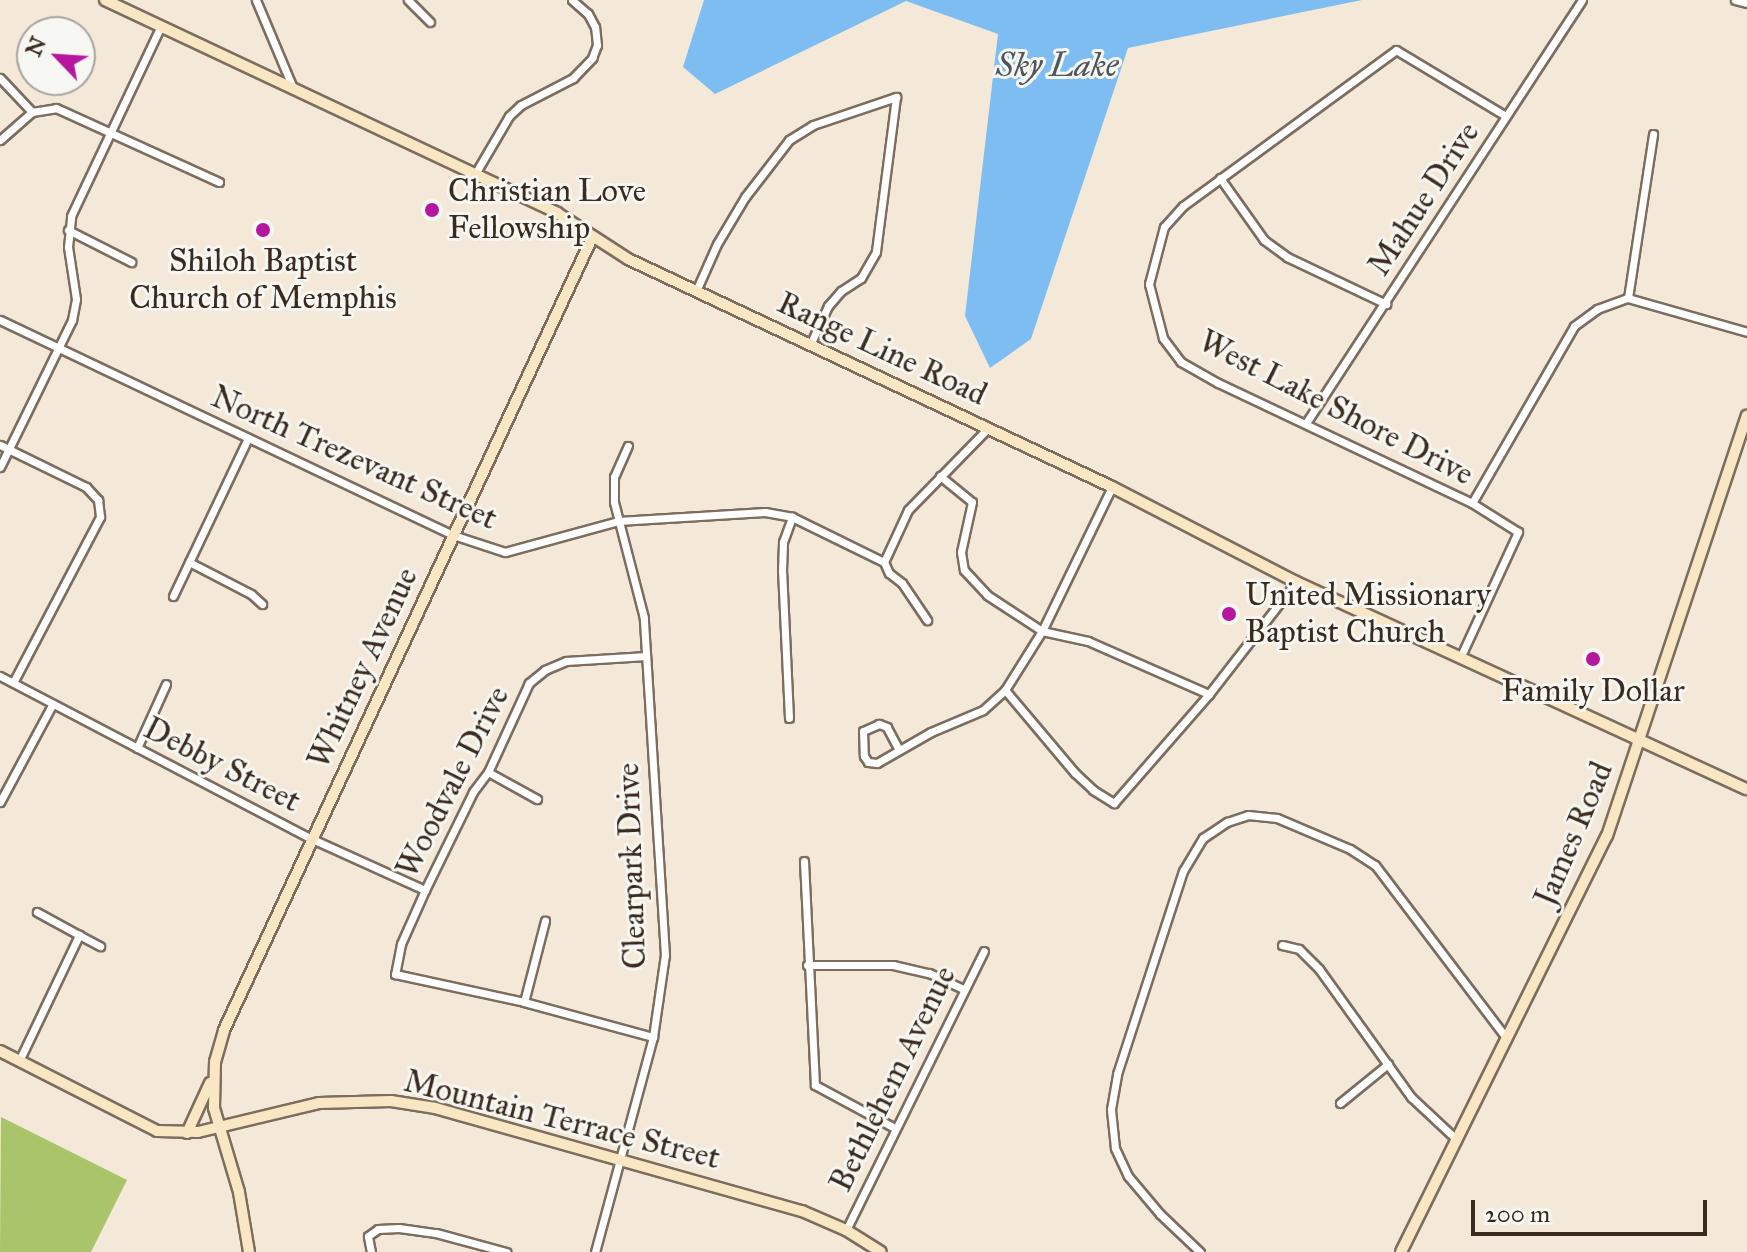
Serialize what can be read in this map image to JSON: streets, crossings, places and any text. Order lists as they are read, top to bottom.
{
  "streets": {
    "main road": [
      "Range Line Road",
      "Whitney Avenue",
      "James Road",
      "Mountain Terrace Street"
    ],
    "street": [
      "Mahue Drive",
      "West Lake Shore Drive",
      "North Trezevant Street",
      "Debby Street",
      "Woodvale Drive",
      "Clearpark Drive",
      "Bethlehem Avenue"
    ]
  },
  "crossings": [
    ["Mahue Drive", "West Lake Shore Drive"],
    ["Range Line Road", "West Lake Shore Drive"],
    ["Range Line Road", "Whitney Avenue"],
    ["Range Line Road", "James Road"],
    ["North Trezevant Street", "Whitney Avenue"],
    ["North Trezevant Street", "Clearpark Drive"],
    ["Whitney Avenue", "Debby Street"],
    ["Whitney Avenue", "Mountain Terrace Street"],
    ["Debby Street", "Woodvale Drive"],
    ["Woodvale Drive", "Clearpark Drive"],
    ["Clearpark Drive", "Mountain Terrace Street"],
    ["Bethlehem Avenue", "Mountain Terrace Street"]
  ],
  "water": ["Sky Lake"],
  "places": [
    "Christian Love Fellowship",
    "Shiloh Baptist Church of Memphis",
    "United Missionary Baptist Church",
    "Family Dollar"
  ],
  "scale_bar": "200 m",
  "north": "top left"
}
